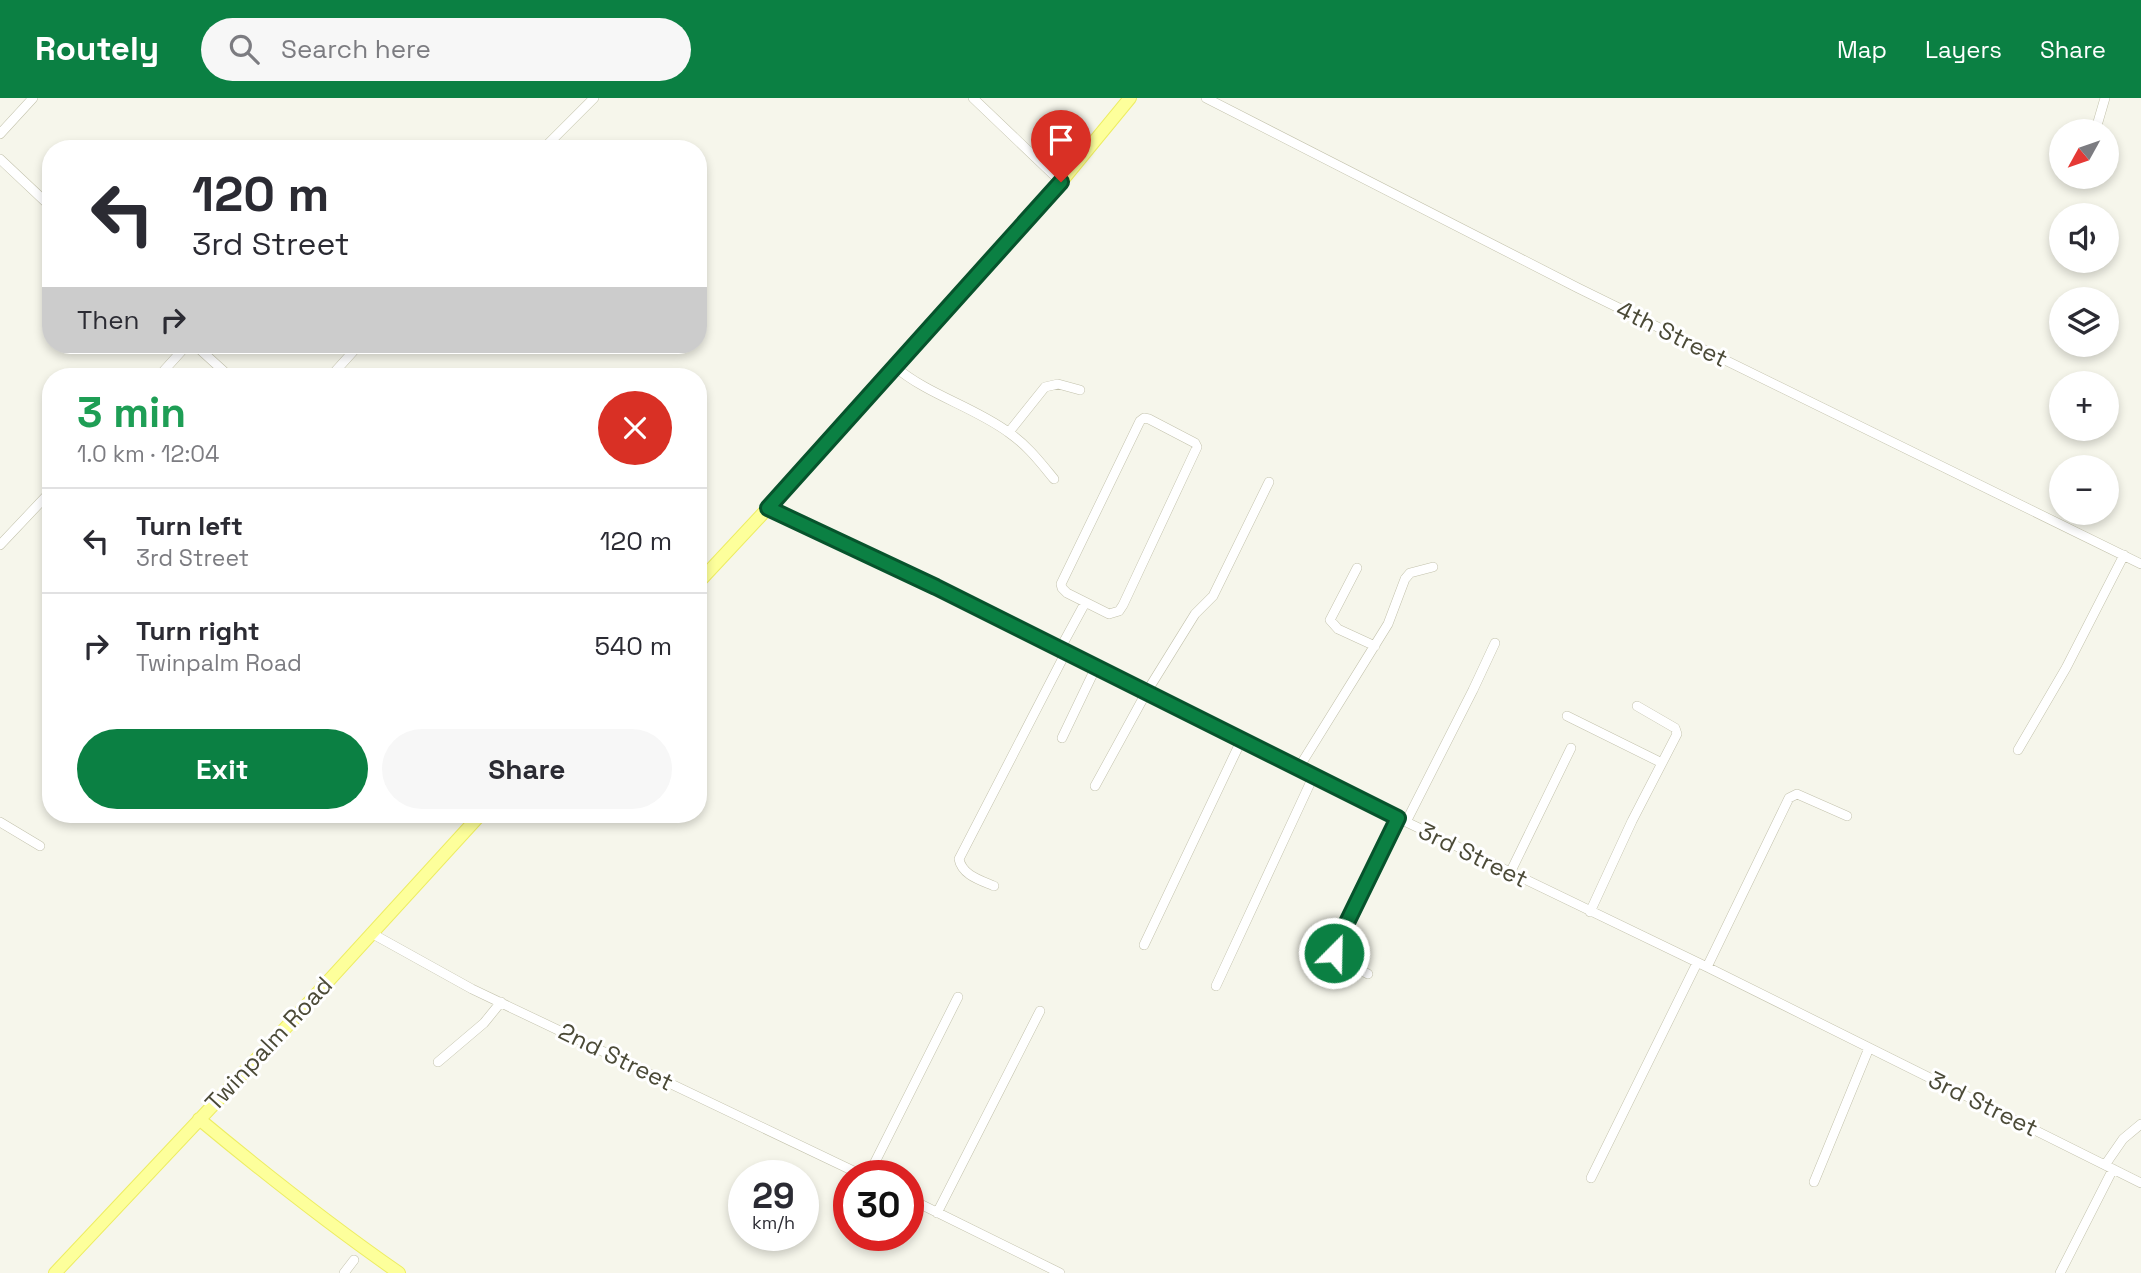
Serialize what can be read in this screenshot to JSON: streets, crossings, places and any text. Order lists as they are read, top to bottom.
{
  "streets": {
    "main road": ["Twinpalm Road"],
    "street": ["4th Street", "3rd Street", "2nd Street"]
  },
  "crossings": [
    ["Twinpalm Road", "2nd Street"]
  ],
  "north": "bottom left",
  "page": {
    "header": "Routely",
    "search": "Search here",
    "nav": ["Map", "Layers", "Share"],
    "map_buttons": ["+", "−"],
    "turn": ["120 m", "3rd Street"],
    "then": "Then",
    "heading": ["3 min", "1.0 km · 12:04"],
    "list": [
      {
        "name": "Turn left",
        "note": "3rd Street",
        "value": "120 m"
      },
      {
        "name": "Turn right",
        "note": "Twinpalm Road",
        "value": "540 m"
      }
    ],
    "buttons": ["Exit", "Share"],
    "speed": "29 km/h",
    "limit": "30"
  }
}
